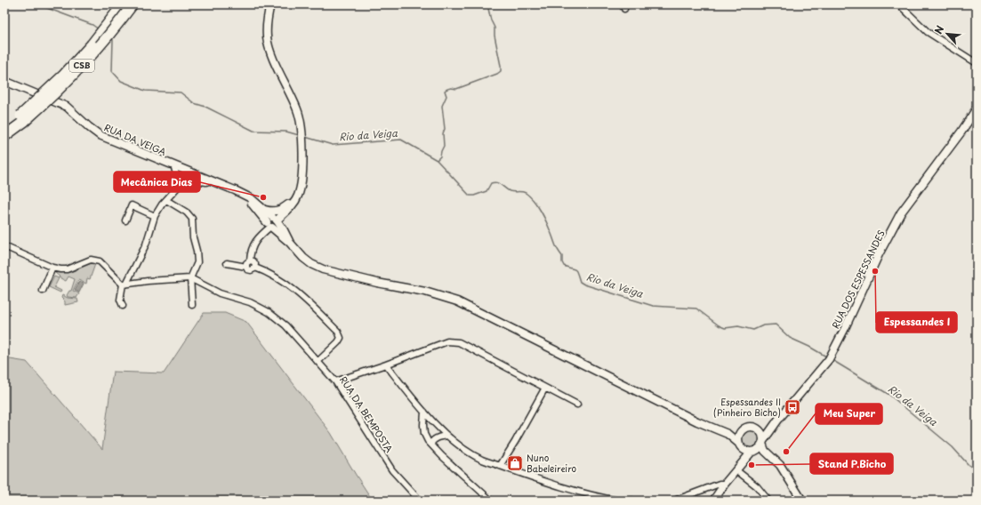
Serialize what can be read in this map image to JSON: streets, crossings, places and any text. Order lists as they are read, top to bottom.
{
  "streets": {
    "highway": ["CSB"],
    "main road": ["RUA DA VEIGA", "RUA DOS ESPESSANDES"],
    "street": ["RUA DA BEMPOSTA"]
  },
  "water": ["Rio da Veiga"],
  "places": {
    "other": [
      "Mecânica Dias",
      "Espessandes I",
      "Meu Super",
      "Stand P.Bicho"
    ],
    "bus stop": ["Espessandes II (Pinheiro Bicho)"],
    "shop": ["Nuno Babeleireiro"]
  },
  "north": "top left"
}
